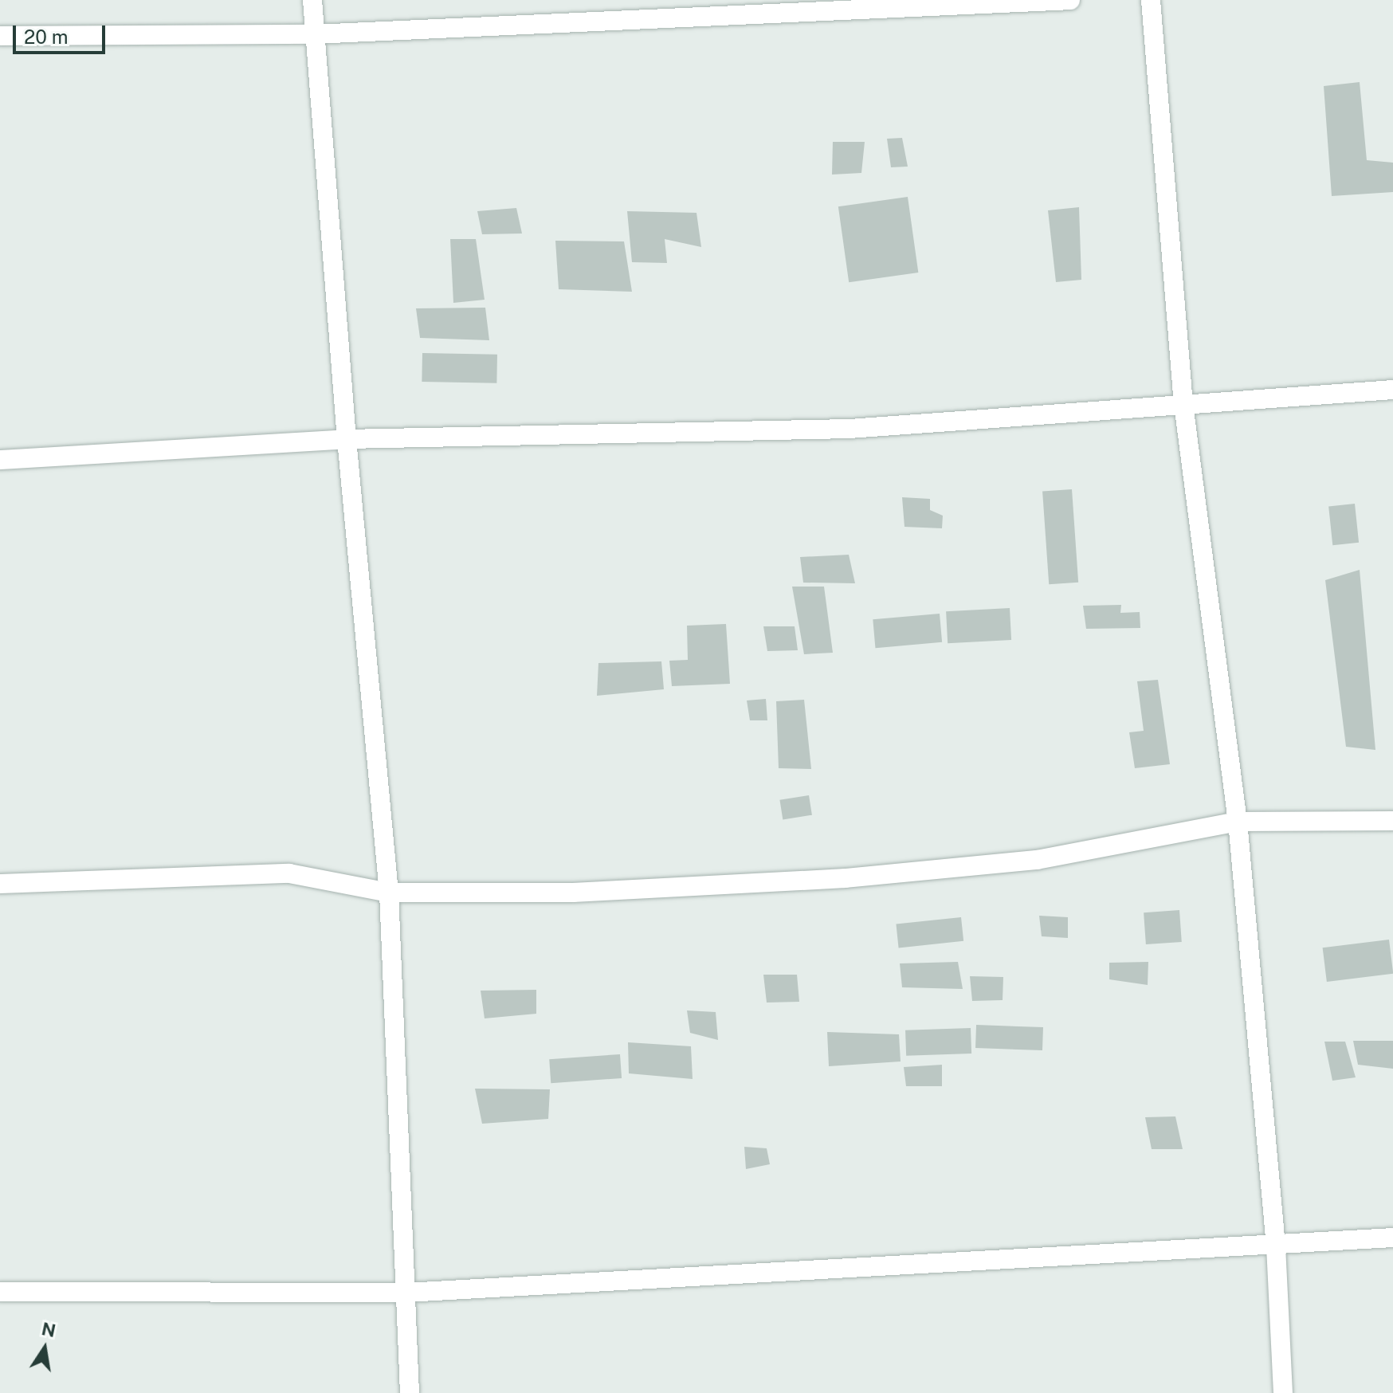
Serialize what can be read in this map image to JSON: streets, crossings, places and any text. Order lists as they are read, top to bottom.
{
  "scale_bar": "20 m",
  "north": "top"
}
